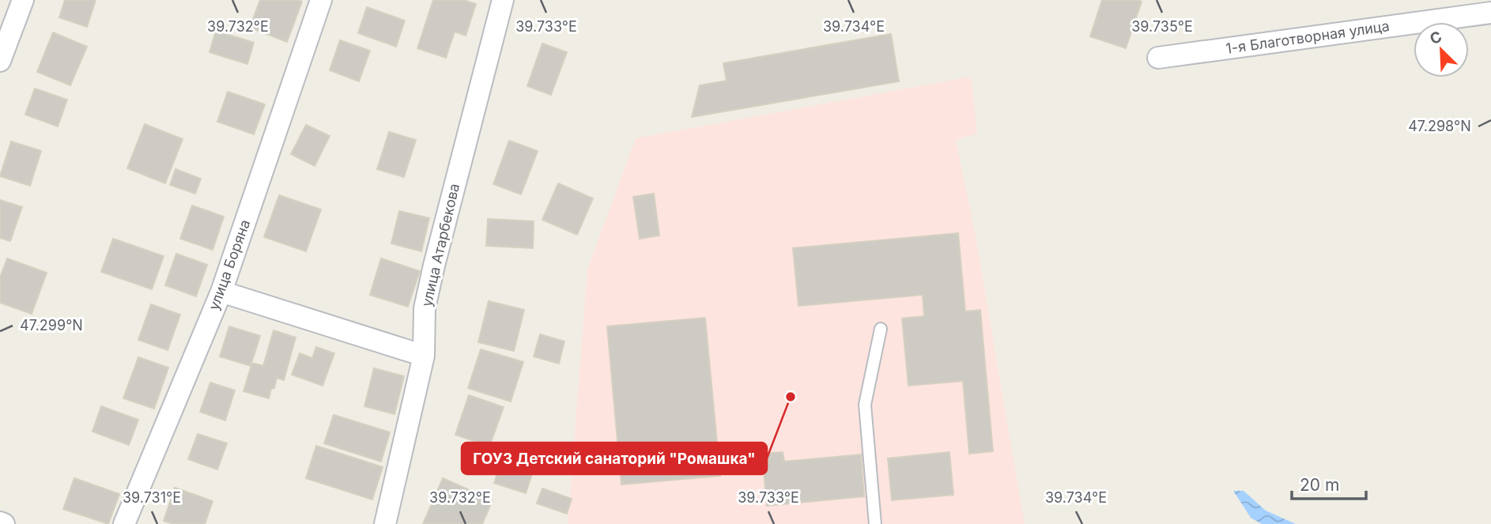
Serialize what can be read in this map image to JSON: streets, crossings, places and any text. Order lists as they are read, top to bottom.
{
  "streets": {
    "street": ["1-я Благотворная улица", "улица Атарбекова", "улица Боряна"]
  },
  "places": ["ГОУЗ Детский санаторий \"Ромашка\""],
  "scale_bar": "20 m",
  "north": "top left",
  "coordinates": [
    "39.732°E",
    "39.733°E",
    "39.734°E",
    "39.735°E",
    "47.298°N",
    "47.299°N",
    "39.731°E"
  ]
}
